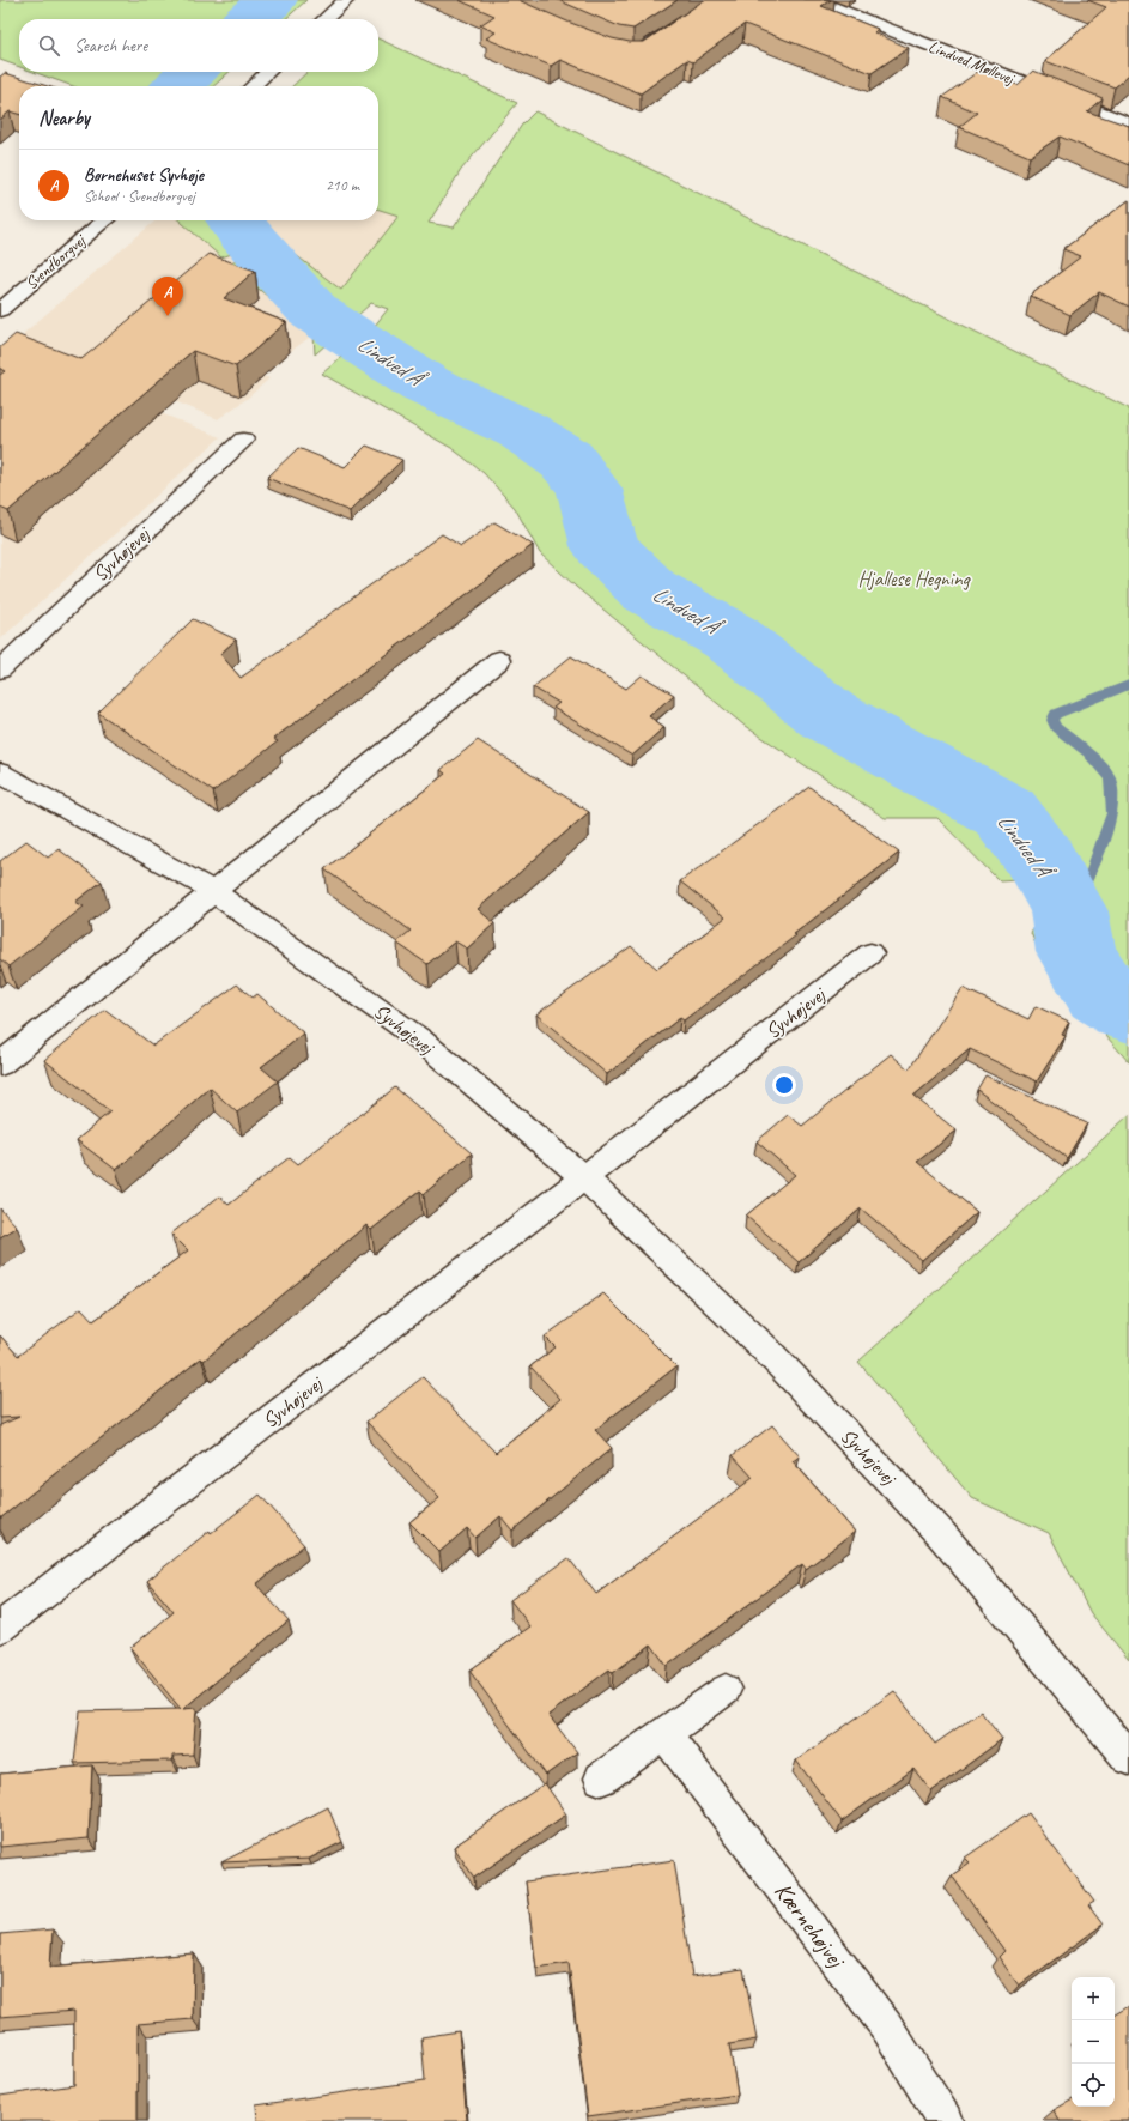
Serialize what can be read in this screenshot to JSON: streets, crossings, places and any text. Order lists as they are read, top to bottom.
{
  "streets": {
    "street": [
      "Lindved Møllevej",
      "Svendborgvej",
      "Syvhøjevej",
      "Kærnehøjvej"
    ]
  },
  "water": ["Lindved Å"],
  "parks": ["Hjallese Hegning"],
  "page": {
    "search": "Search here",
    "heading": "Nearby",
    "list": [
      {
        "mark": "A",
        "name": "Børnehuset Syvhøje",
        "note": "School · Svendborgvej",
        "value": "210 m"
      }
    ],
    "pins": "A",
    "map_buttons": ["+", "−"]
  }
}
